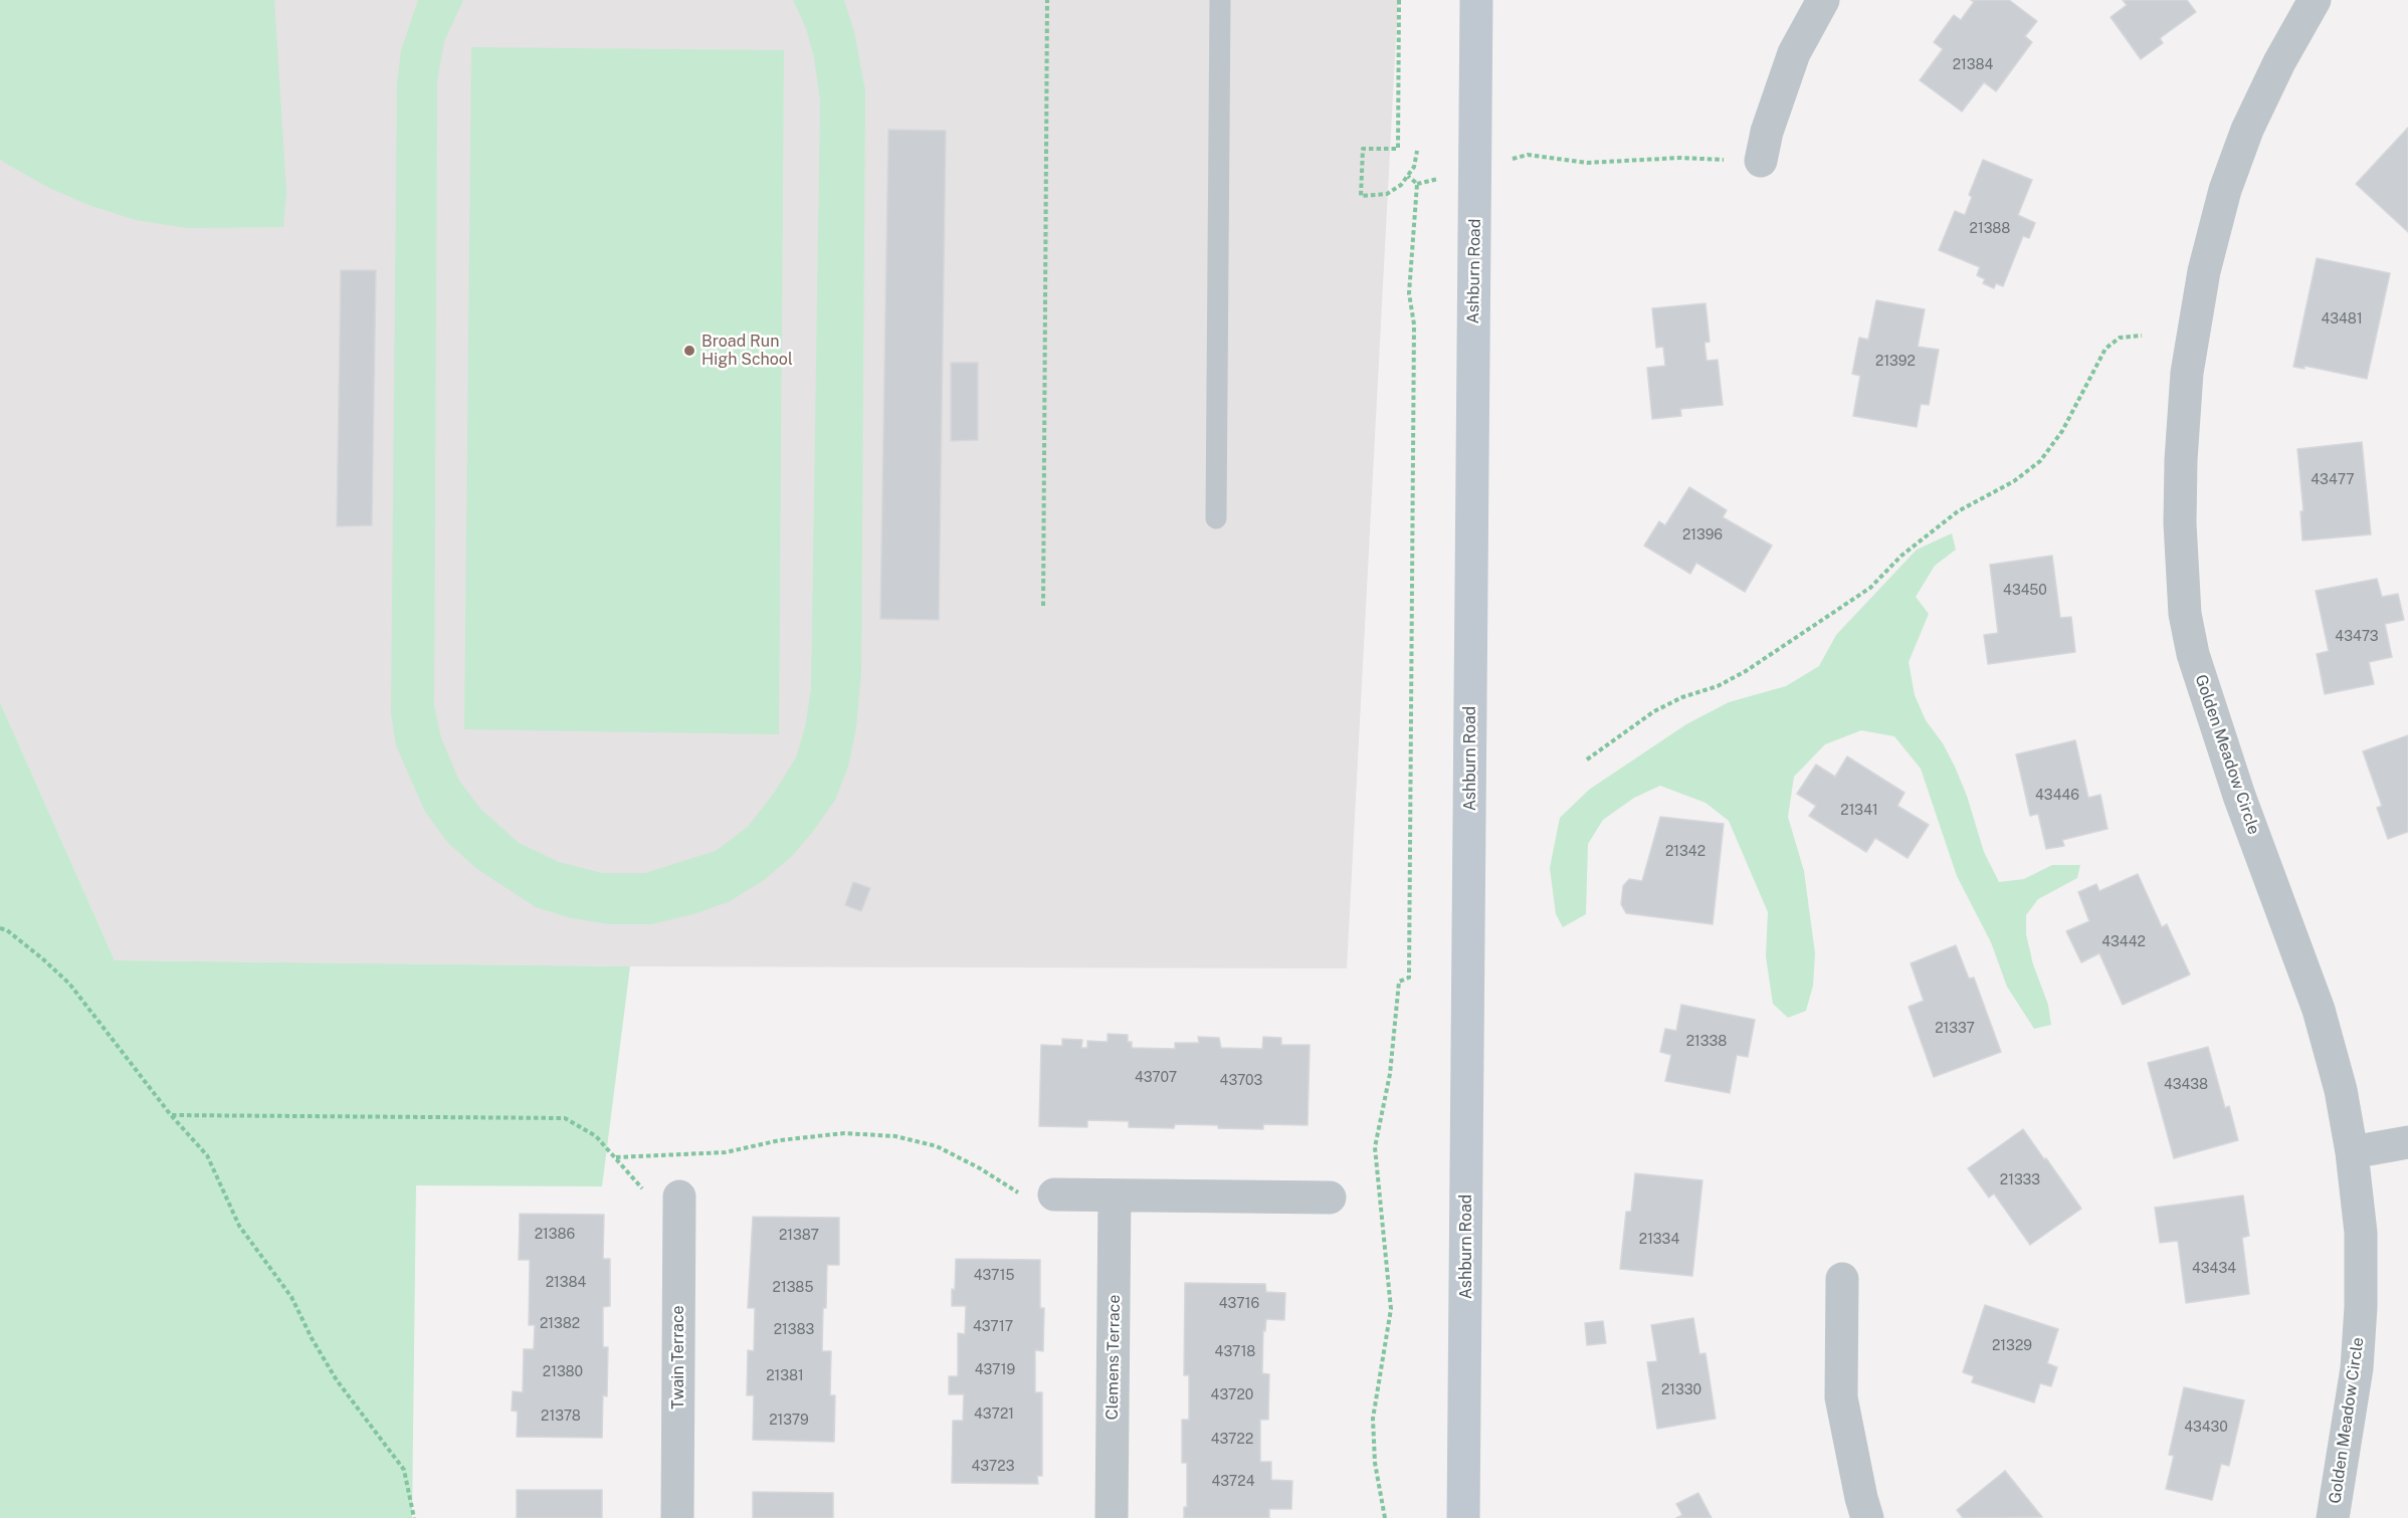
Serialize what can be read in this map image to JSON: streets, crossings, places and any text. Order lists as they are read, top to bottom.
{
  "streets": {
    "main road": ["Ashburn Road"],
    "street": ["Golden Meadow Circle", "Twain Terrace", "Clemens Terrace"]
  },
  "places": ["Broad Run High School"],
  "house_numbers": [
    "21384",
    "21388",
    "43481",
    "21392",
    "43477",
    "21396",
    "43450",
    "43473",
    "43446",
    "21341",
    "21342",
    "43442",
    "21337",
    "21338",
    "43707",
    "43703",
    "43438",
    "21333",
    "21386",
    "21387",
    "21334",
    "43434",
    "43715",
    "21384",
    "21385",
    "43716",
    "21382",
    "43717",
    "21383",
    "21329",
    "43718",
    "43719",
    "21380",
    "21381",
    "21330",
    "43720",
    "43721",
    "21378",
    "21379",
    "43430",
    "43722",
    "43723",
    "43724"
  ]
}
